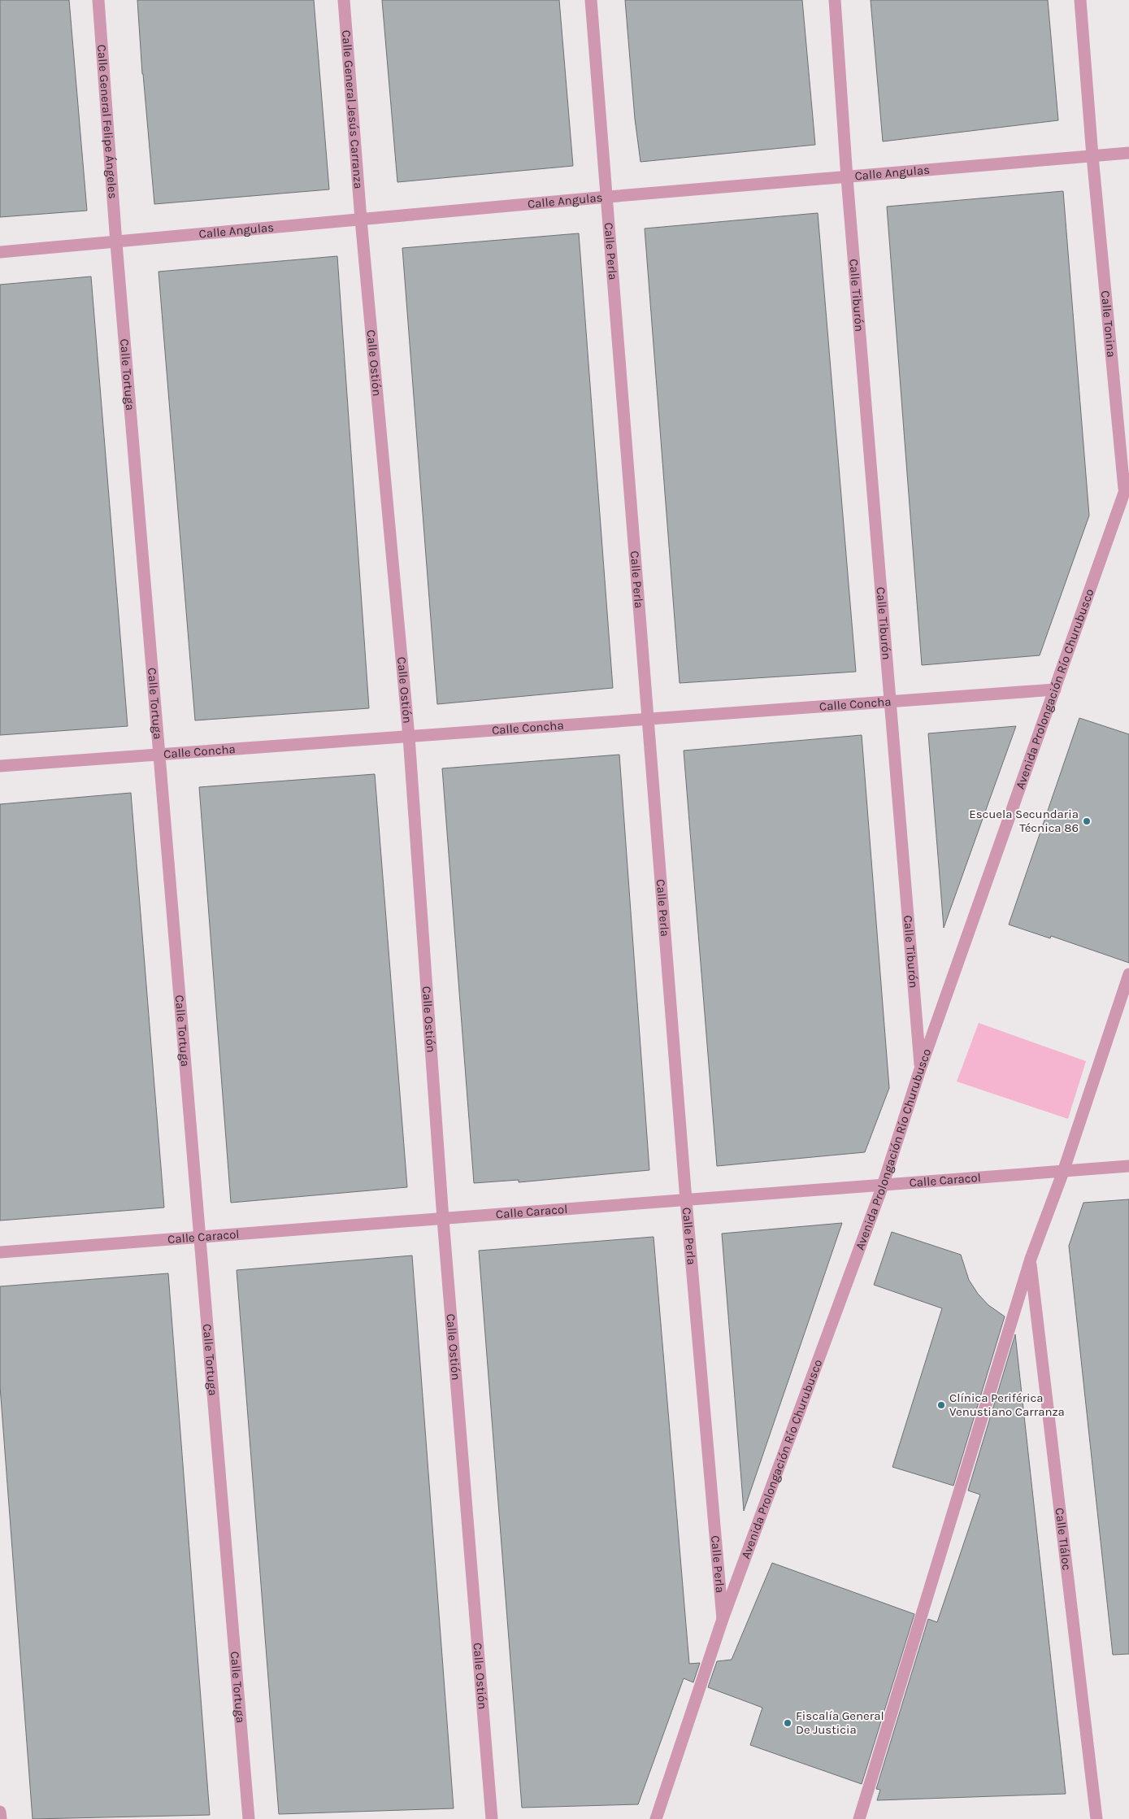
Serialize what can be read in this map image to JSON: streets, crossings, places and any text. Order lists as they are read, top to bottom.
{
  "streets": {
    "street": [
      "Calle General Jesús Carranza",
      "Calle General Felipe Ángeles",
      "Calle Angulas",
      "Calle Perla",
      "Calle Tiburón",
      "Calle Tonina",
      "Calle Ostión",
      "Calle Tortuga",
      "Avenida Prolongación Río Churubusco",
      "Calle Concha",
      "Calle Caracol",
      "Calle Tláloc"
    ]
  },
  "crossings": [
    ["Calle General Jesús Carranza", "Calle Angulas"],
    ["Calle General Jesús Carranza", "Calle Ostión"],
    ["Calle General Felipe Ángeles", "Calle Angulas"],
    ["Calle General Felipe Ángeles", "Calle Tortuga"],
    ["Calle Angulas", "Calle Perla"],
    ["Calle Angulas", "Calle Tiburón"],
    ["Calle Angulas", "Calle Tonina"],
    ["Calle Angulas", "Calle Ostión"],
    ["Calle Angulas", "Calle Tortuga"],
    ["Calle Perla", "Avenida Prolongación Río Churubusco"],
    ["Calle Perla", "Calle Concha"],
    ["Calle Perla", "Calle Caracol"],
    ["Calle Tiburón", "Avenida Prolongación Río Churubusco"],
    ["Calle Tiburón", "Calle Concha"],
    ["Calle Tonina", "Avenida Prolongación Río Churubusco"],
    ["Calle Ostión", "Calle Concha"],
    ["Calle Ostión", "Calle Caracol"],
    ["Calle Tortuga", "Calle Concha"],
    ["Calle Tortuga", "Calle Caracol"],
    ["Avenida Prolongación Río Churubusco", "Calle Concha"],
    ["Avenida Prolongación Río Churubusco", "Calle Caracol"]
  ],
  "places": ["Escuela Secundaria Técnica 86", "Clínica Periférica Venustiano Carranza", "Fiscalía General De Justicia"]
}
